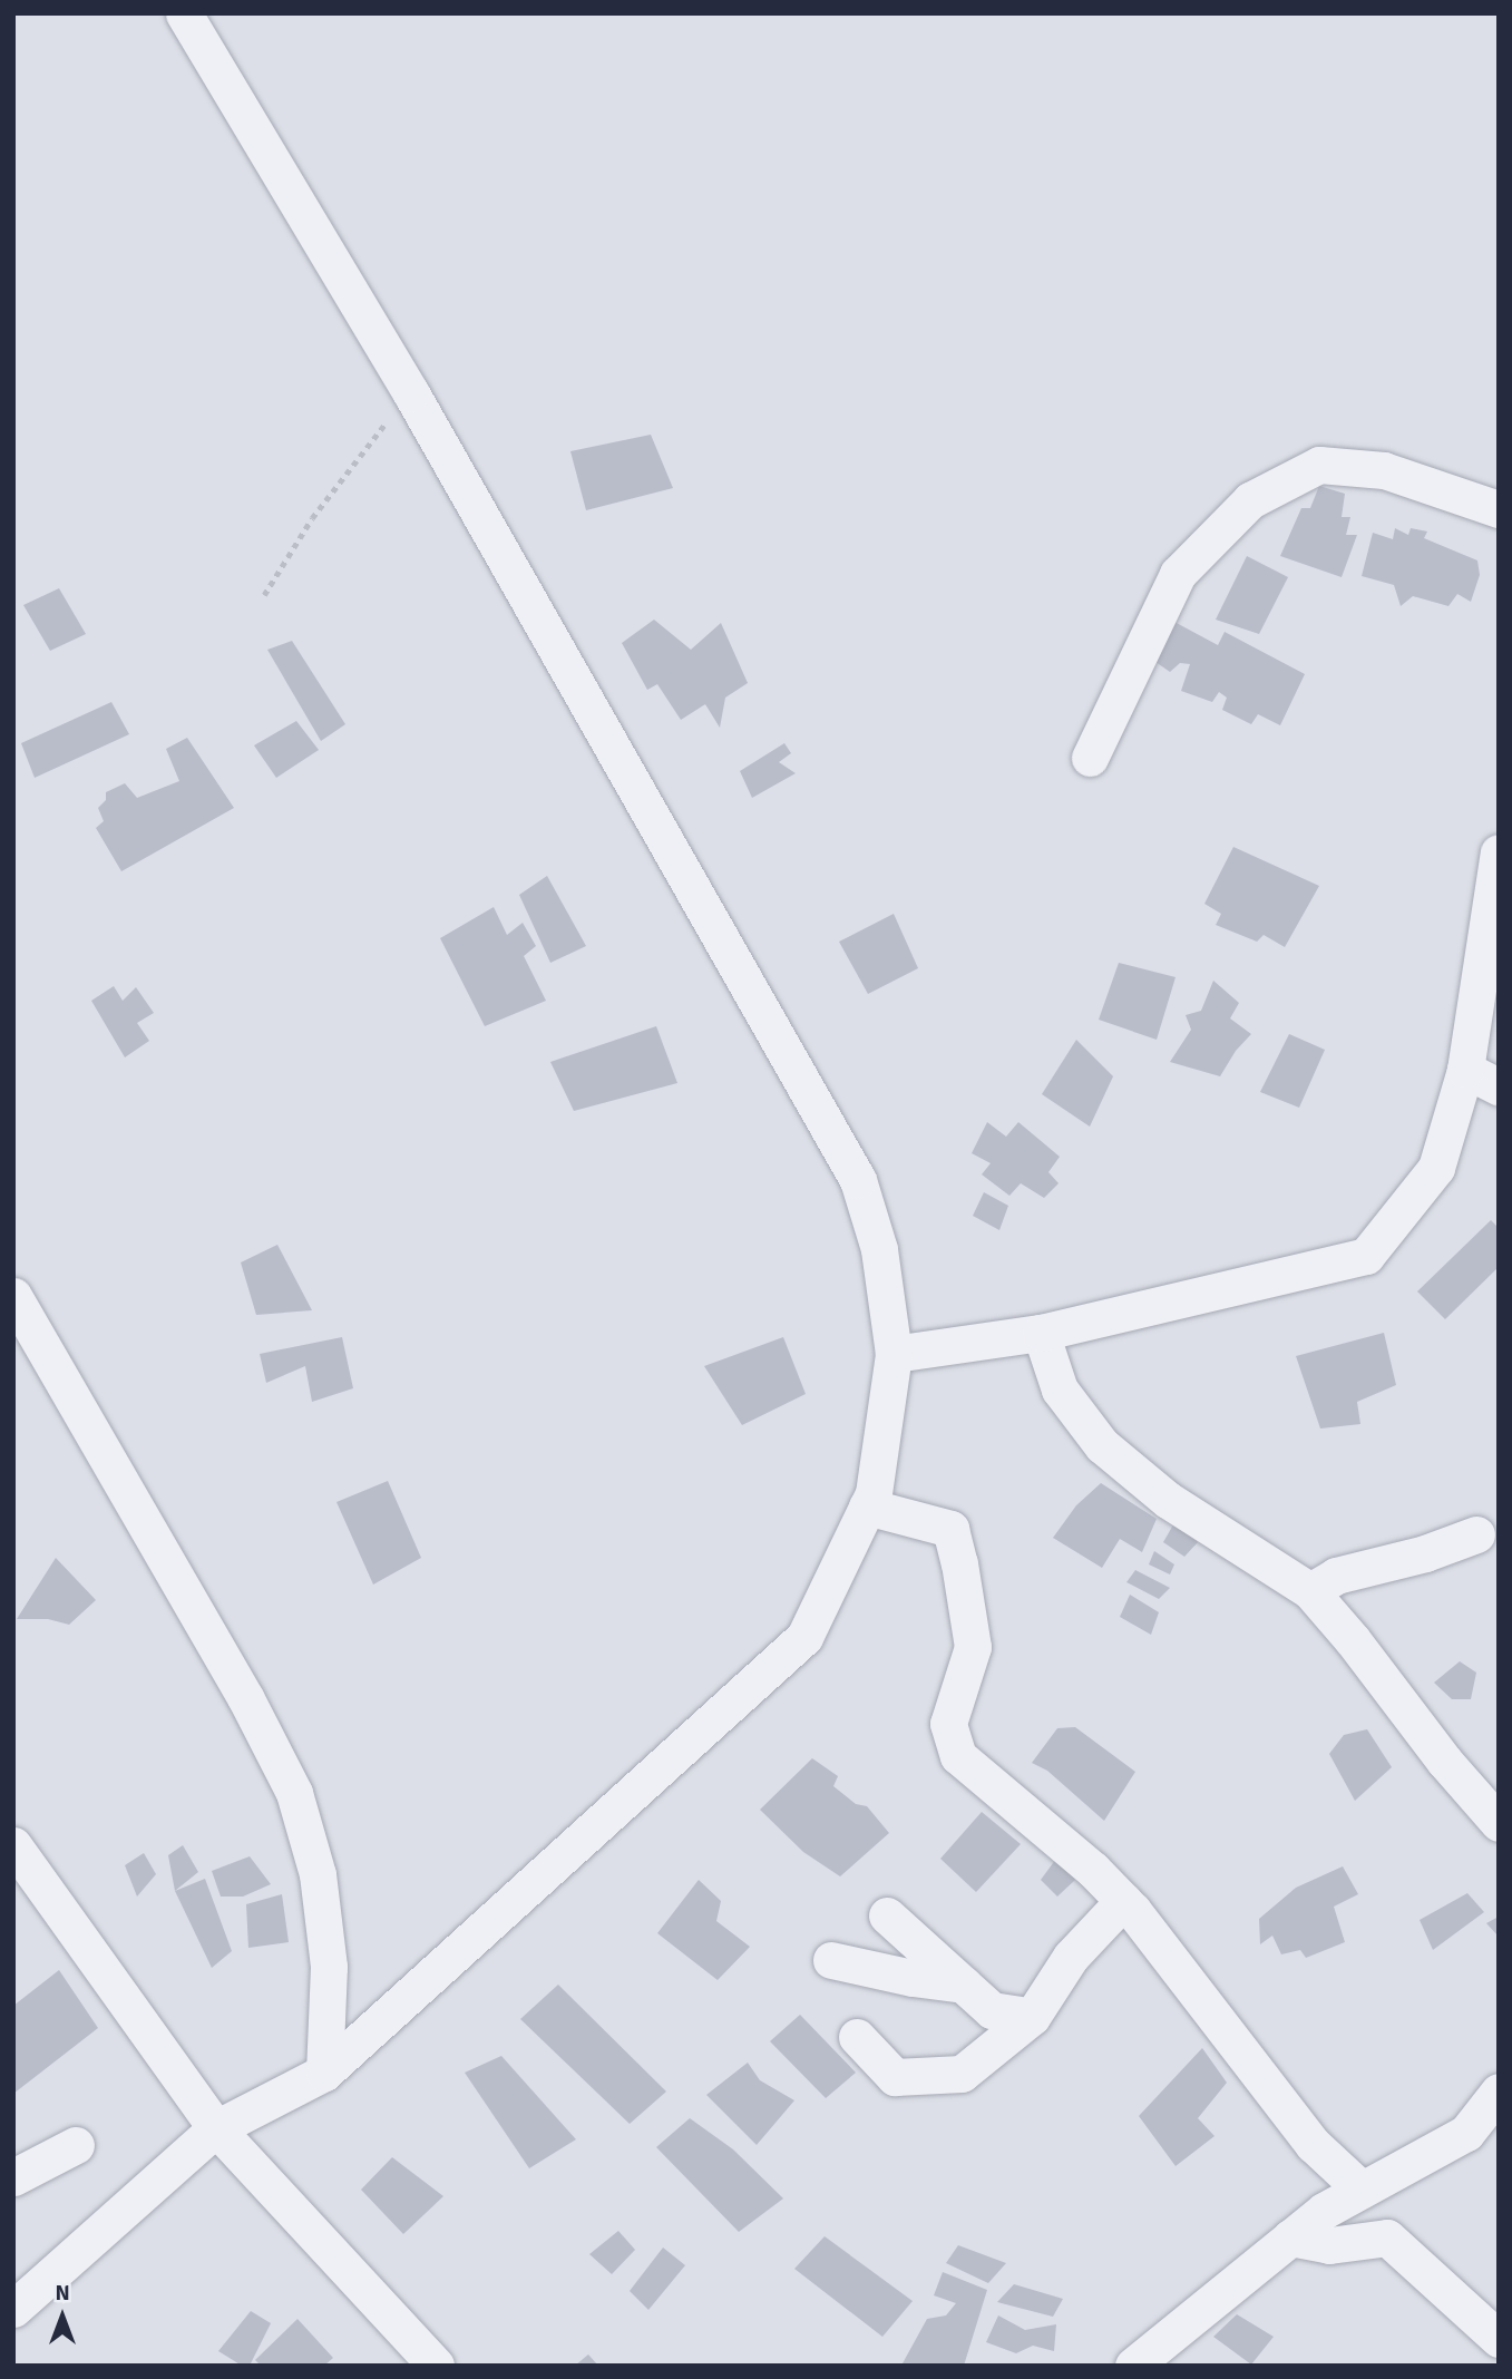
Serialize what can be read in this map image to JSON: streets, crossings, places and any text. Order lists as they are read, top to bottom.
{
  "north": "top"
}
